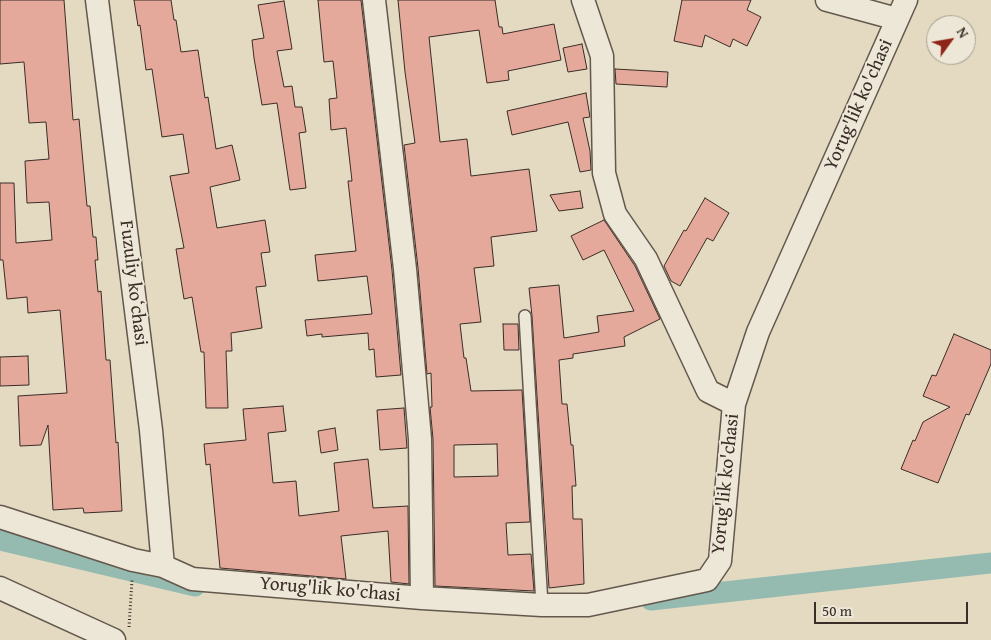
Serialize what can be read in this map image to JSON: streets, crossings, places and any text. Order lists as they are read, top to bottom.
{
  "streets": {
    "street": ["Yorug'lik ko'chasi", "Fuzuliy koʻchasi"]
  },
  "crossings": [
    ["Yorug'lik ko'chasi", "Fuzuliy koʻchasi"]
  ],
  "scale_bar": "50 m",
  "north": "top right"
}
